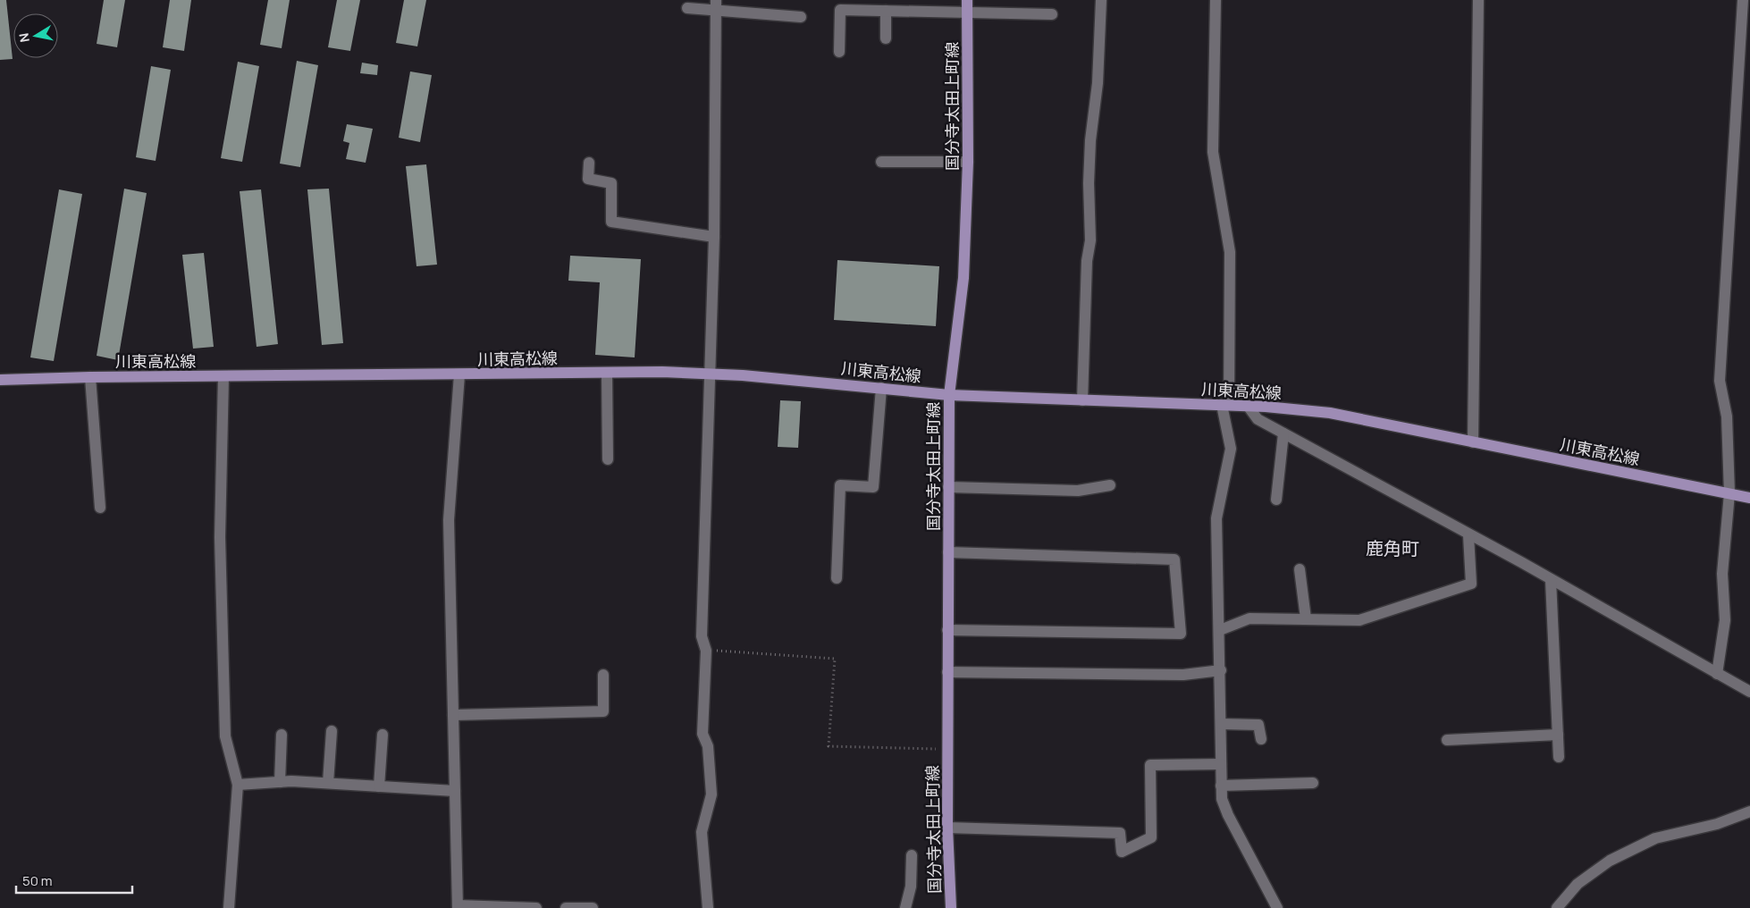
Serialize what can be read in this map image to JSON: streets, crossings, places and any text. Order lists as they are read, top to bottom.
{
  "streets": {
    "main road": ["国分寺太田上町線", "川東高松線"]
  },
  "crossings": [
    ["国分寺太田上町線", "川東高松線"]
  ],
  "districts": ["鹿角町"],
  "scale_bar": "50 m",
  "north": "left"
}
